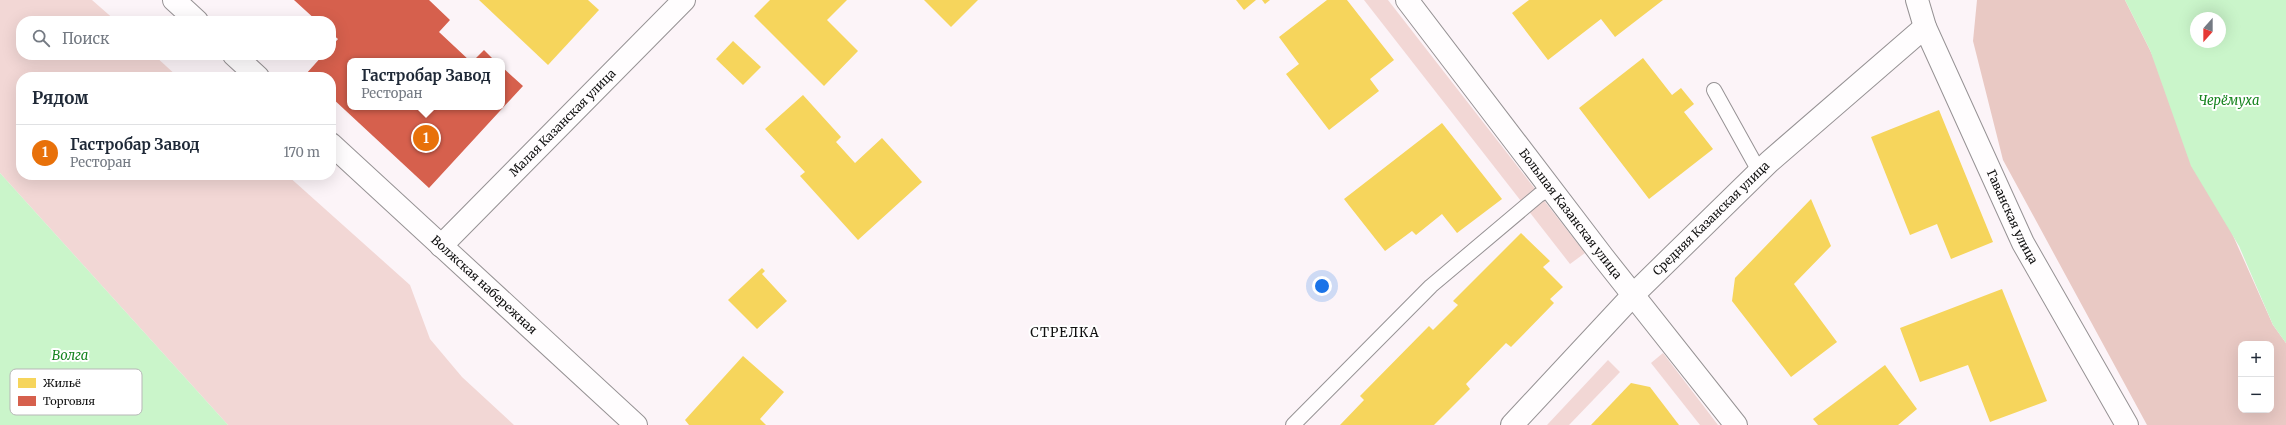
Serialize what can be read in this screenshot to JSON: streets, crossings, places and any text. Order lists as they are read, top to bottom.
{
  "streets": {
    "street": [
      "Малая Казанская улица",
      "Большая Казанская улица",
      "Гаванская улица",
      "Средняя Казанская улица",
      "Волжская набережная"
    ]
  },
  "crossings": [
    ["Малая Казанская улица", "Волжская набережная"],
    ["Большая Казанская улица", "Средняя Казанская улица"],
    ["Гаванская улица", "Средняя Казанская улица"]
  ],
  "districts": ["СТРЕЛКА"],
  "water": ["Черёмуха", "Волга"],
  "legend": ["Жильё", "Торговля"],
  "north": "bottom",
  "page": {
    "search": "Поиск",
    "popup": ["Гастробар Завод", "Ресторан"],
    "heading": "Рядом",
    "pins": "1",
    "list": [
      {
        "mark": "1",
        "name": "Гастробар Завод",
        "note": "Ресторан",
        "value": "170 m"
      }
    ],
    "map_buttons": ["+", "−"]
  }
}
